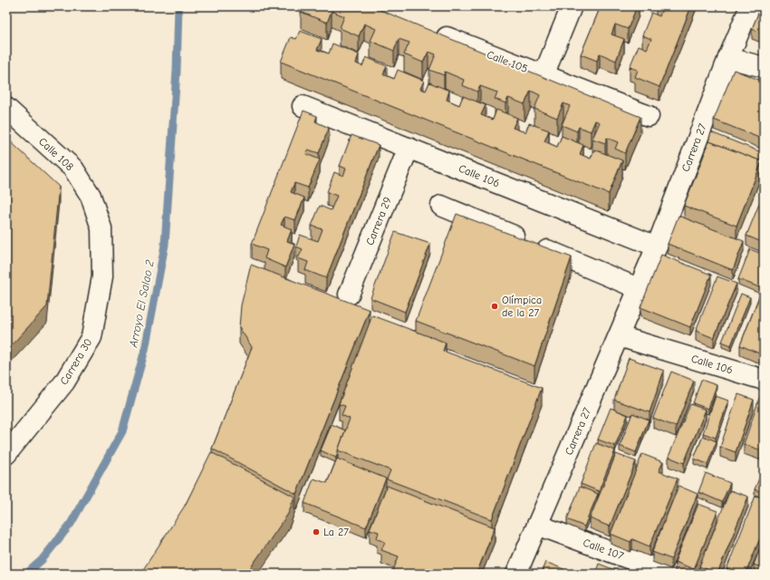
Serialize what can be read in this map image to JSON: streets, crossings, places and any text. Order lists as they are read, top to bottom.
{
  "streets": {
    "street": [
      "Calle 105",
      "Carrera 27",
      "Calle 108",
      "Calle 106",
      "Carrera 29",
      "Carrera 30",
      "Calle 107"
    ]
  },
  "crossings": [
    ["Carrera 27", "Calle 106"],
    ["Carrera 27", "Calle 107"],
    ["Calle 108", "Carrera 30"],
    ["Calle 106", "Carrera 29"]
  ],
  "water": ["Arroyo El Salao 2"],
  "places": ["Olímpica de la 27", "La 27"]
}
